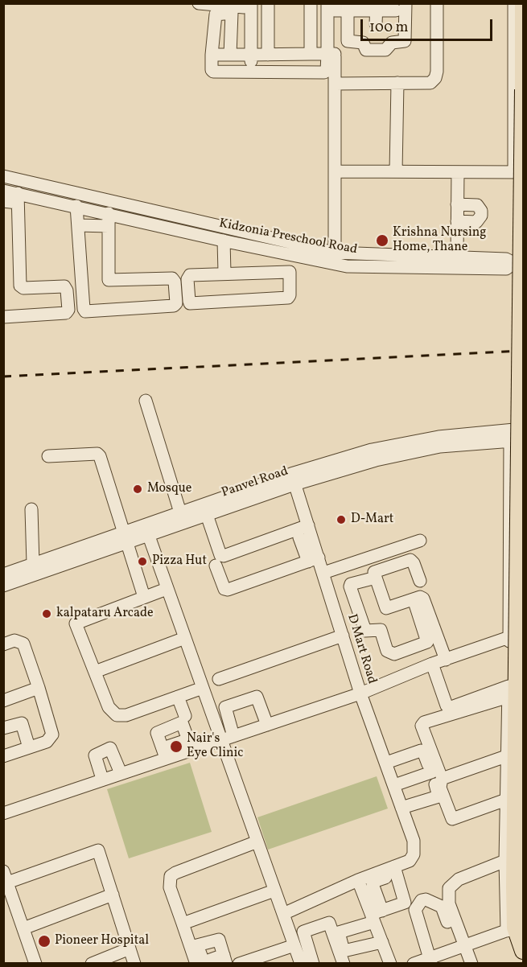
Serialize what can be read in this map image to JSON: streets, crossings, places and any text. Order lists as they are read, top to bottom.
{
  "streets": {
    "street": ["Kidzonia Preschool Road", "Panvel Road", "D Mart Road"]
  },
  "crossings": [
    ["Panvel Road", "D Mart Road"]
  ],
  "places": [
    "Krishna Nursing Home, Thane",
    "Mosque",
    "D-Mart",
    "Pizza Hut",
    "kalpataru Arcade",
    "Nair's Eye Clinic",
    "Pioneer Hospital"
  ],
  "scale_bar": "100 m"
}
